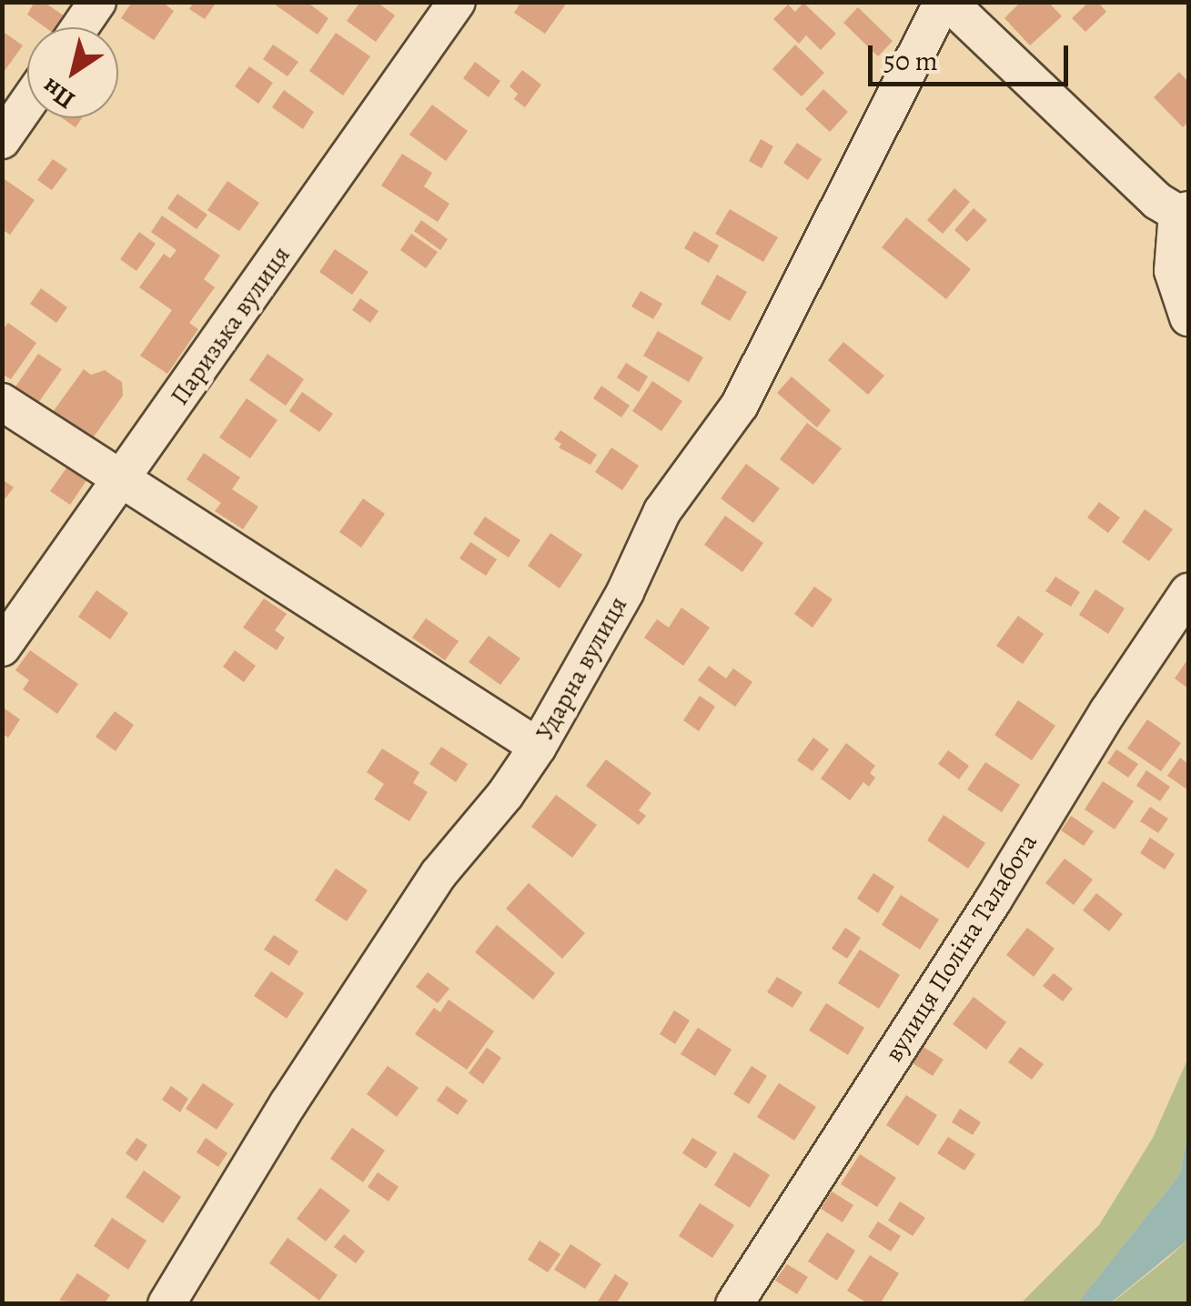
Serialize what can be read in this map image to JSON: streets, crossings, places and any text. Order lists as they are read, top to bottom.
{
  "streets": {
    "street": ["Паризька вулиця", "Ударна вулиця", "вулиця Поліна Талабота"]
  },
  "scale_bar": "50 m",
  "north": "bottom left"
}
